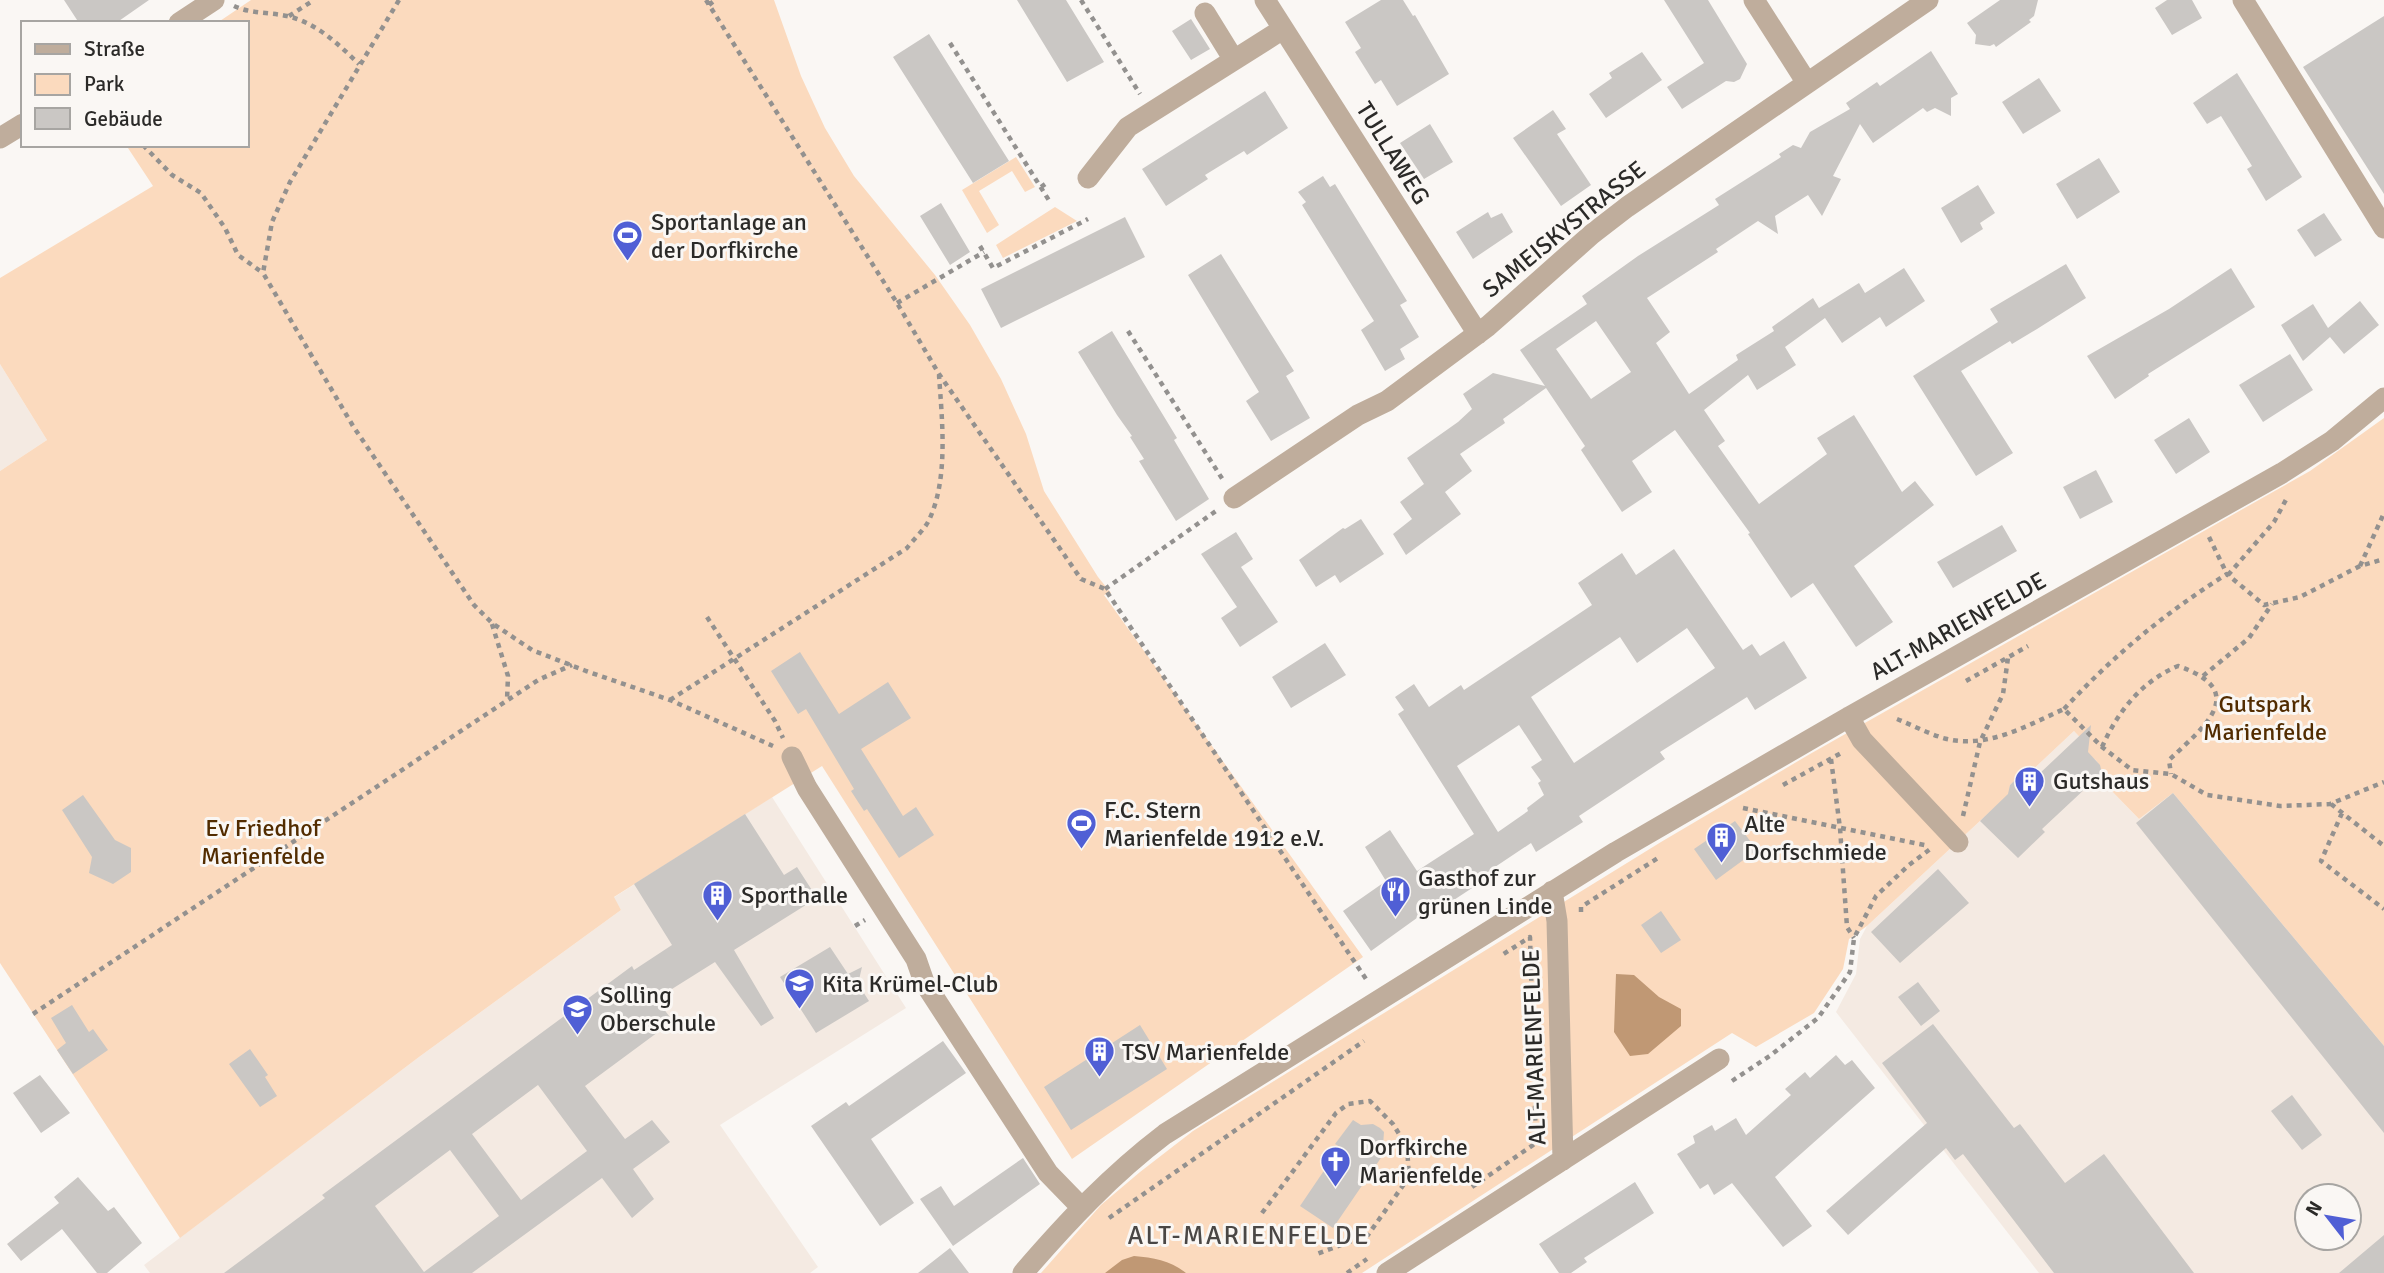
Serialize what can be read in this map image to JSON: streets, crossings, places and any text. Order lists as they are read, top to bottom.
{
  "streets": {
    "street": ["TULLAWEG", "SAMEISKYSTRASSE", "ALT-MARIENFELDE"]
  },
  "crossings": [
    ["TULLAWEG", "SAMEISKYSTRASSE"]
  ],
  "districts": ["ALT-MARIENFELDE"],
  "parks": ["Gutspark Marienfelde", "Ev Friedhof Marienfelde"],
  "places": {
    "sports": ["Sportanlage an der Dorfkirche", "F.C. Stern Marienfelde 1912 e.V."],
    "building": [
      "Gutshaus",
      "Alte Dorfschmiede",
      "Sporthalle",
      "TSV Marienfelde"
    ],
    "restaurant": ["Gasthof zur grünen Linde"],
    "school or university": ["Kita Krümel-Club", "Solling Oberschule"],
    "church": ["Dorfkirche Marienfelde"]
  },
  "legend": ["Straße", "Park", "Gebäude"],
  "north": "top left"
}
